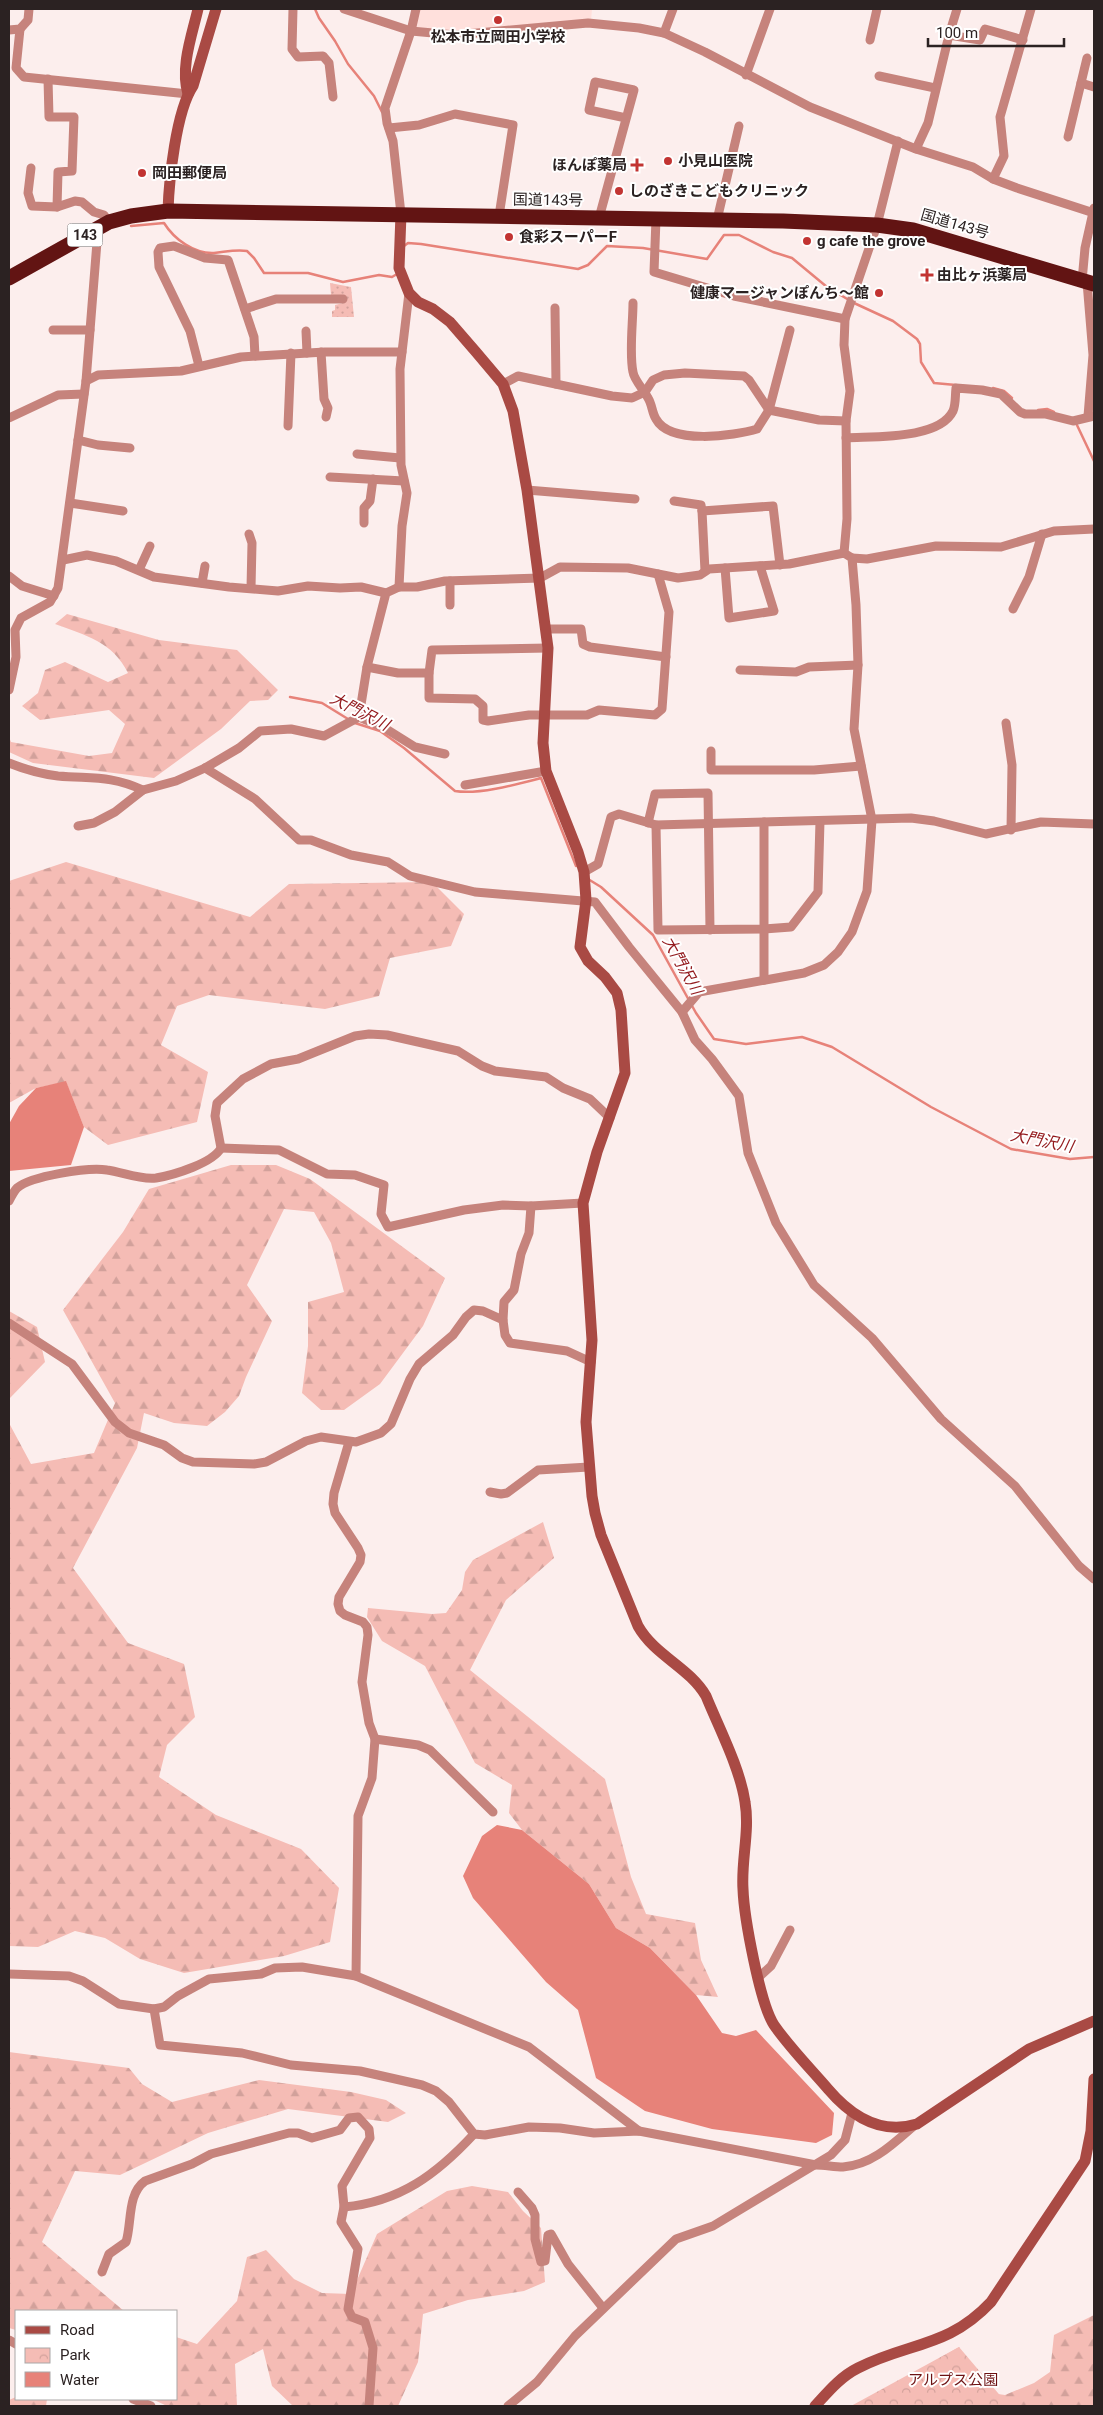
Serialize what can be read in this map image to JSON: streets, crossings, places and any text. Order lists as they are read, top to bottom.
{
  "streets": {
    "highway": ["国道143号", "143"]
  },
  "water": ["大門沢川"],
  "parks": ["アルプス公園"],
  "places": {
    "other": [
      "松本市立岡田小学校",
      "小見山医院",
      "岡田郵便局",
      "しのざきこどもクリニック",
      "食彩スーパーF",
      "g cafe the grove",
      "健康マージャンぽんち～館"
    ],
    "health": ["ほんぽ薬局", "由比ヶ浜薬局"]
  },
  "legend": ["Road", "Park", "Water"],
  "scale_bar": "100 m"
}
